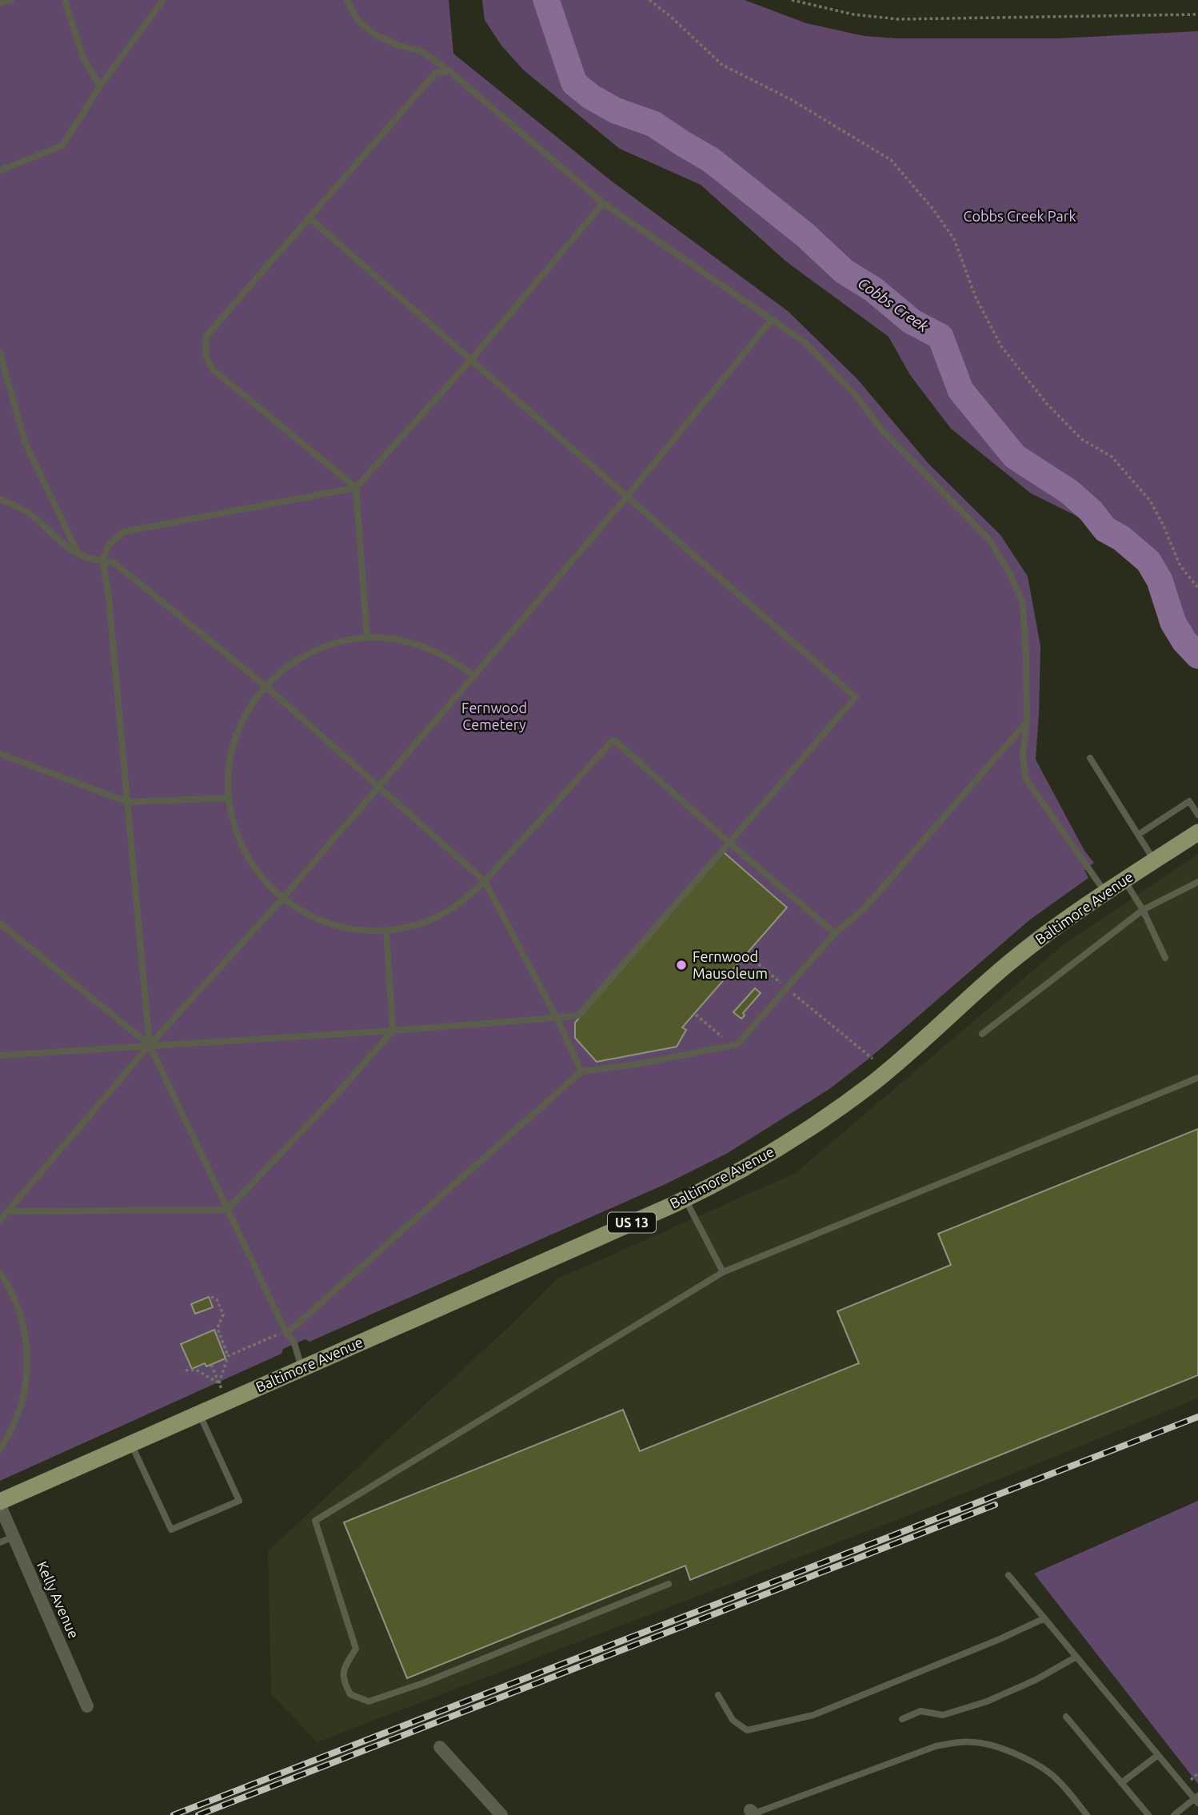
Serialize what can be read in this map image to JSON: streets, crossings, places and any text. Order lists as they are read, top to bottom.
{
  "streets": {
    "main road": ["Baltimore Avenue", "US 13"],
    "street": ["Kelly Avenue"]
  },
  "water": ["Cobbs Creek"],
  "parks": ["Cobbs Creek Park", "Fernwood Cemetery"],
  "places": ["Fernwood Mausoleum"]
}
